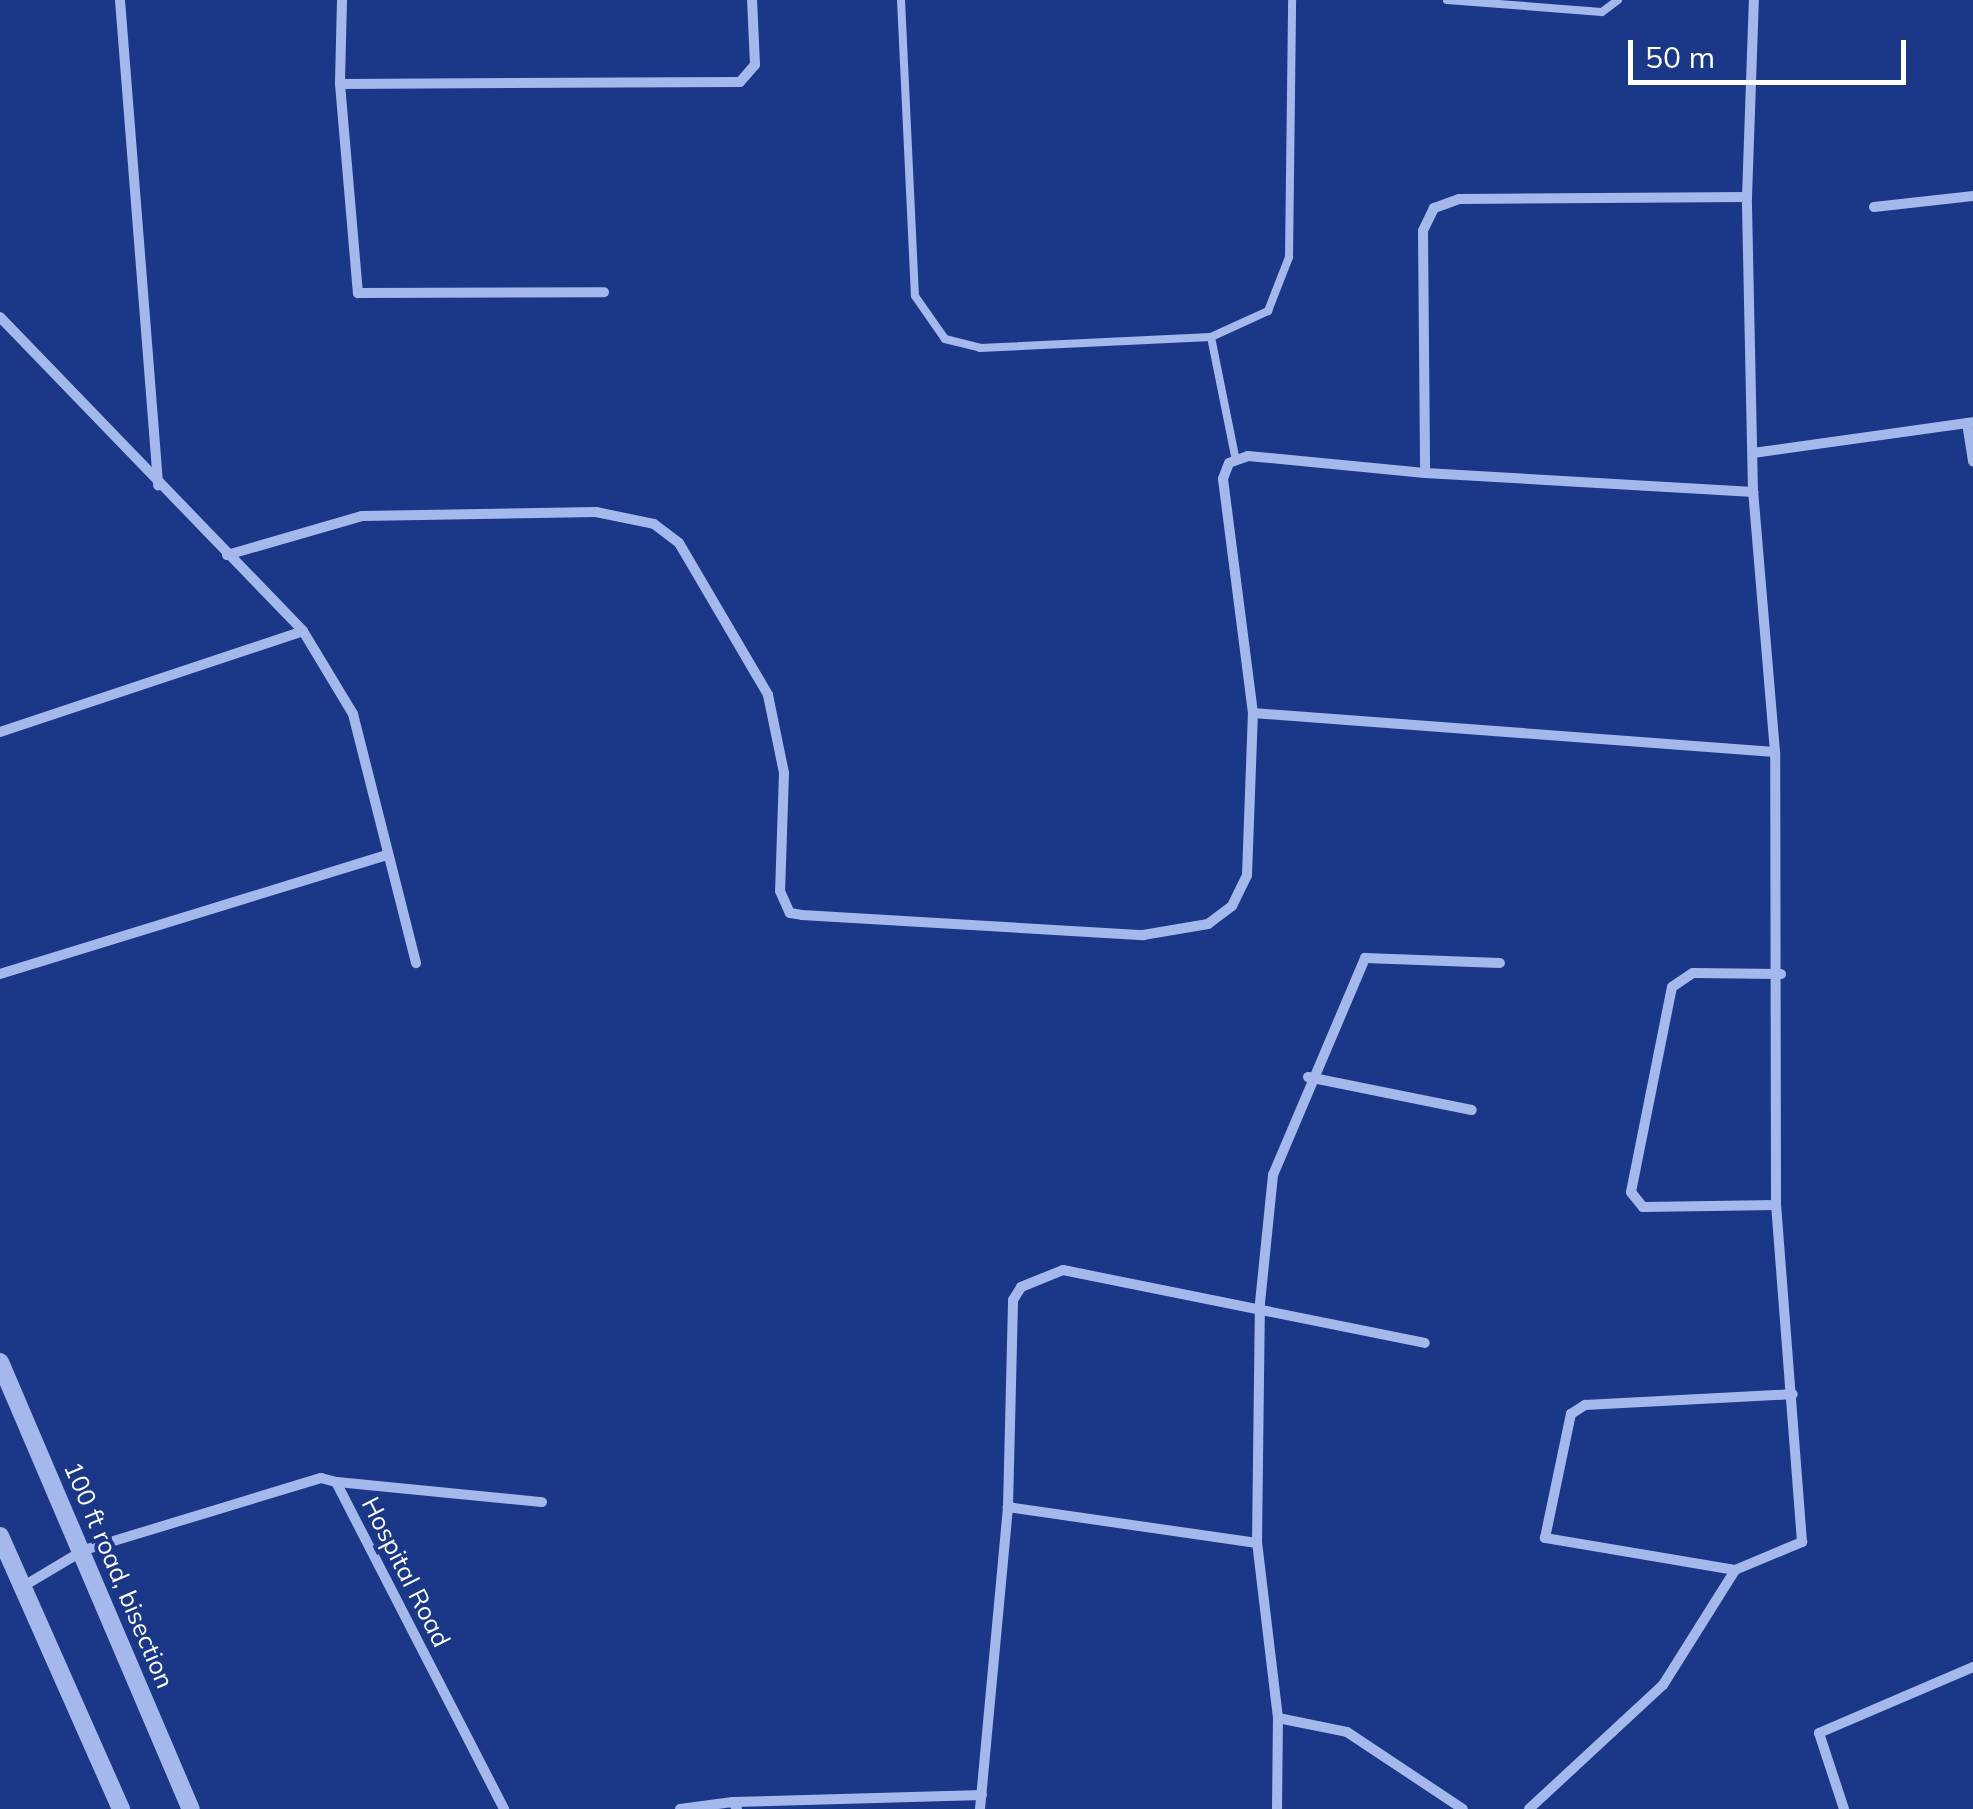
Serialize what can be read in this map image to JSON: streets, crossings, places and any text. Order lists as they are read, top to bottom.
{
  "streets": {
    "street": ["Hospital Road", "100 ft road, bisection"]
  },
  "crossings": [
    ["Hospital Road", "100 ft road, bisection"]
  ],
  "scale_bar": "50 m"
}
